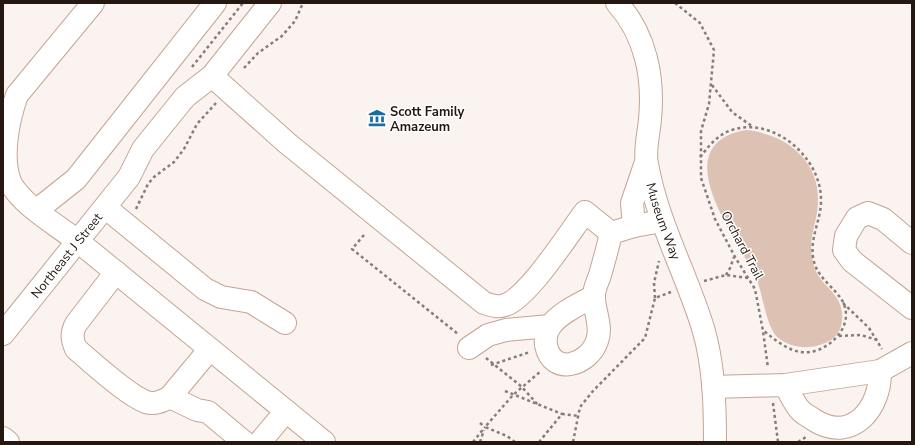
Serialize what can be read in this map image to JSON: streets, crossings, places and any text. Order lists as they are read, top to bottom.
{
  "streets": {
    "street": ["Museum Way", "Northeast J Street"],
    "path": ["Orchard Trail"]
  },
  "places": {
    "museum": ["Scott Family Amazeum"]
  }
}
